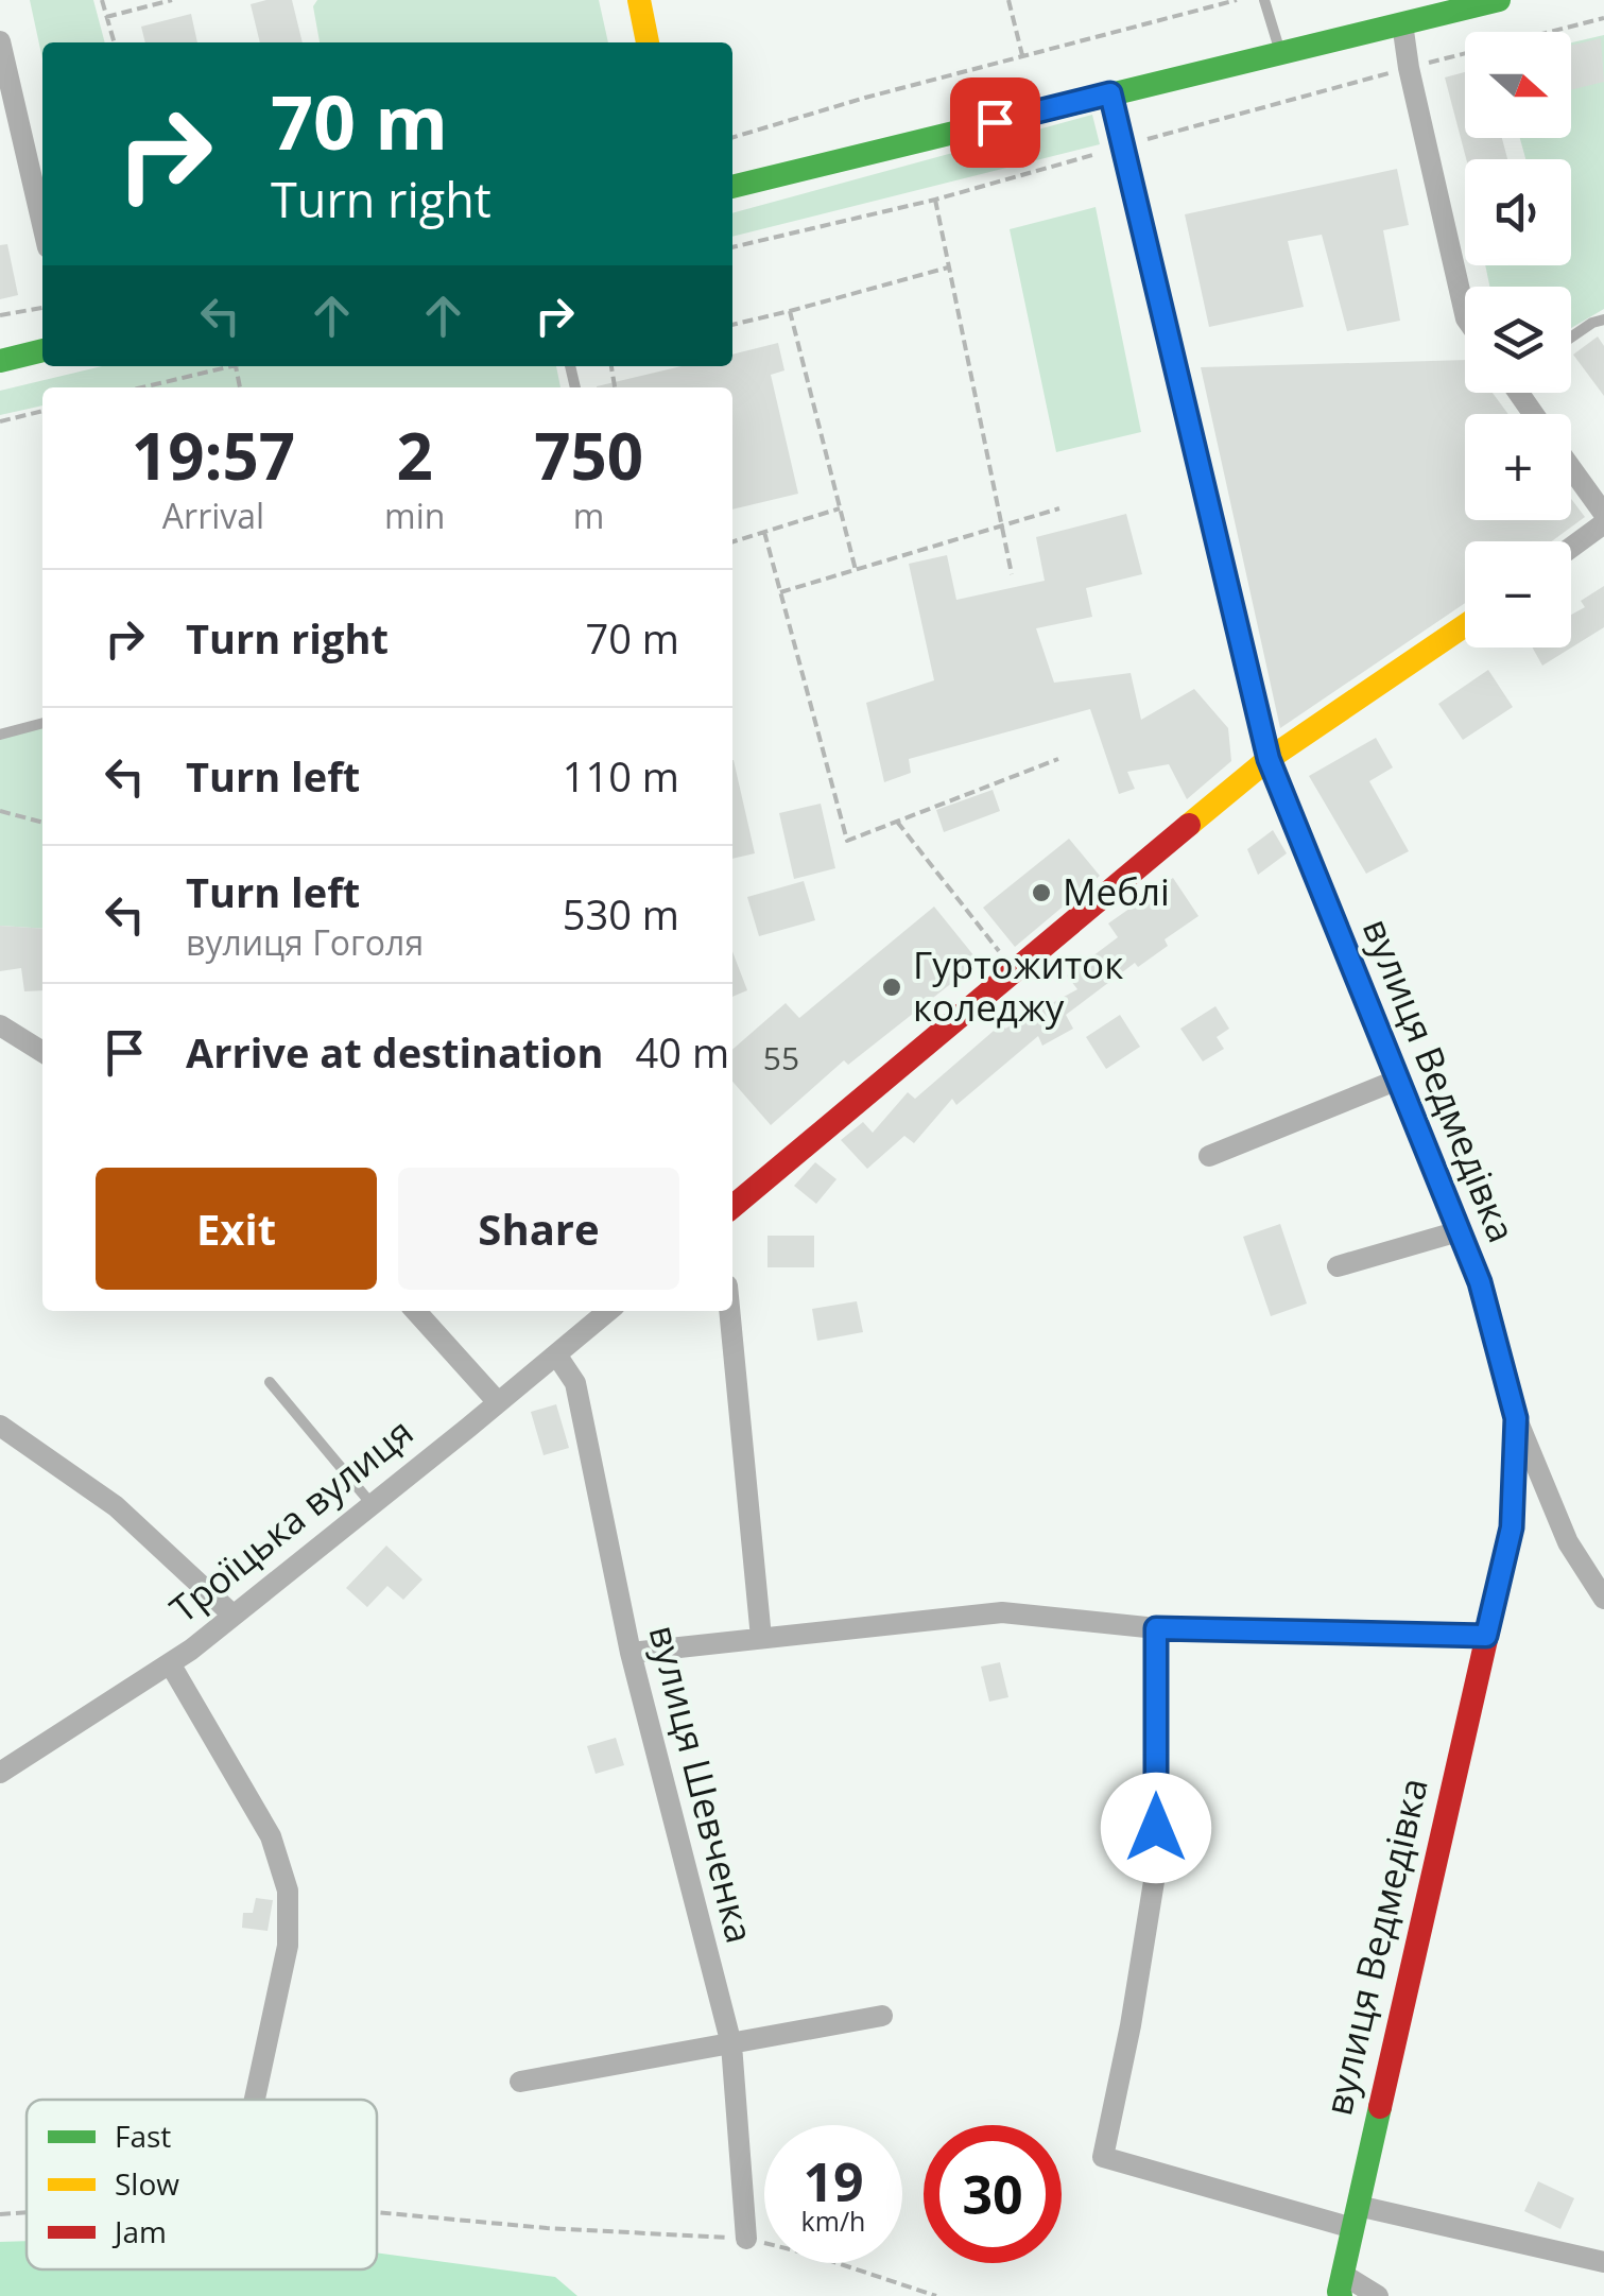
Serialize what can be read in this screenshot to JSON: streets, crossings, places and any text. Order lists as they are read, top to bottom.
{
  "streets": {
    "street": ["вулиця Ведмедівка", "Троїцька вулиця", "вулиця Шевченка"]
  },
  "crossings": [
    ["Троїцька вулиця", "вулиця Шевченка"]
  ],
  "places": ["Меблі", "Гуртожиток коледжу"],
  "house_numbers": ["55"],
  "legend": ["Fast", "Slow", "Jam"],
  "north": "right",
  "page": {
    "map_buttons": ["+", "−"],
    "turn": ["70 m", "Turn right"],
    "eta": [
      "19:57",
      "Arrival",
      "2",
      "min",
      "750",
      "m"
    ],
    "list": [
      {
        "name": "Turn right",
        "value": "70 m"
      },
      {
        "name": "Turn left",
        "value": "110 m"
      },
      {
        "name": "Turn left",
        "note": "вулиця Гоголя",
        "value": "530 m"
      },
      {
        "name": "Arrive at destination",
        "value": "40 m"
      }
    ],
    "buttons": ["Exit", "Share"],
    "speed": "19 km/h",
    "limit": "30"
  }
}
